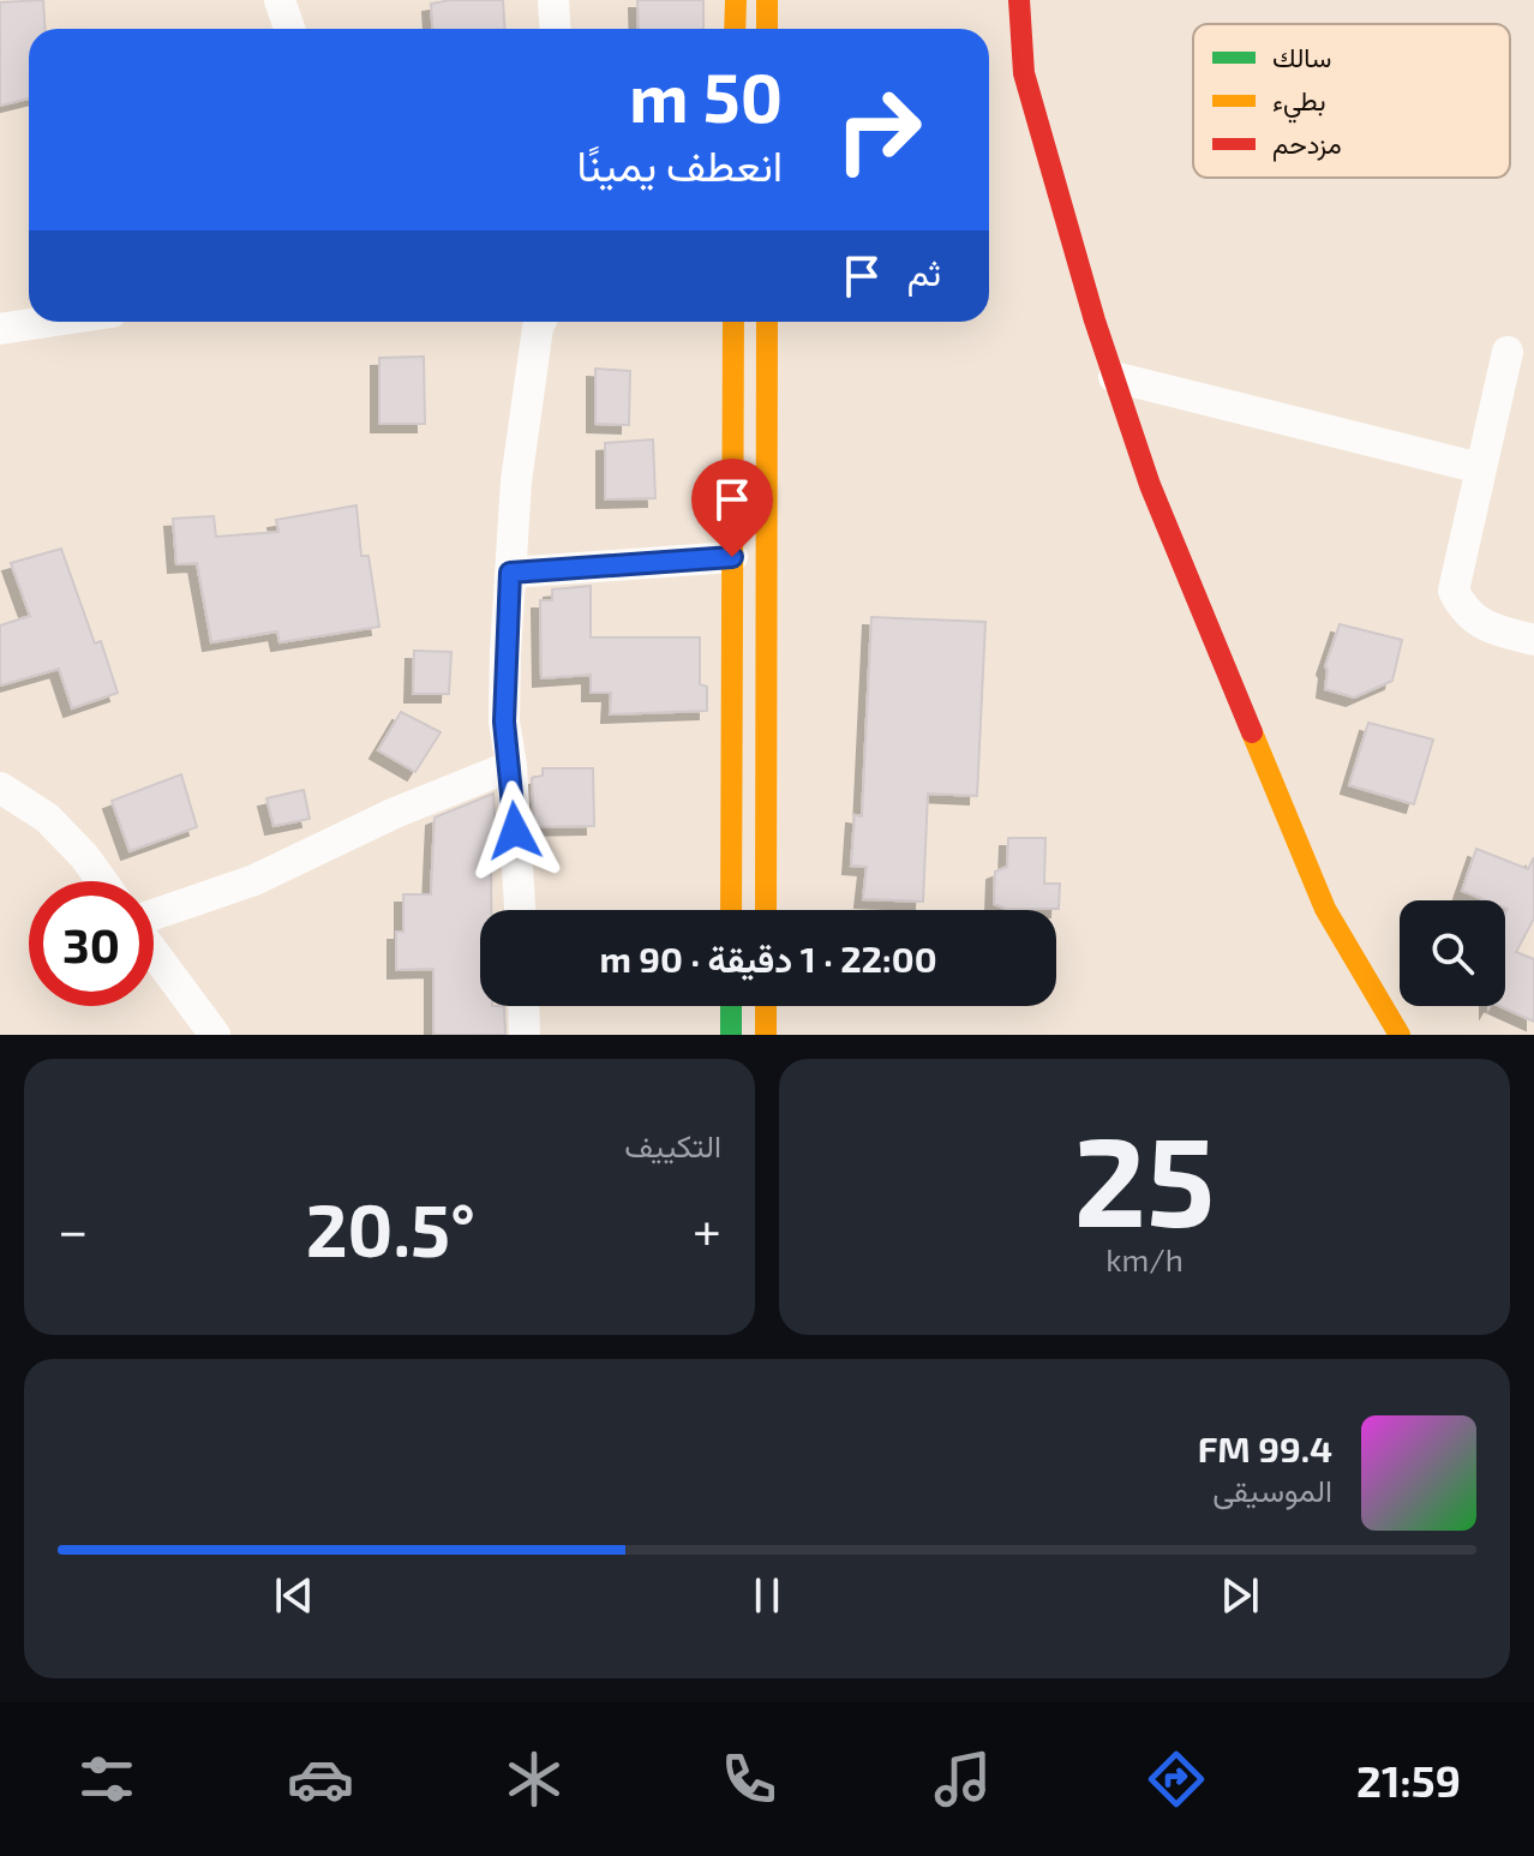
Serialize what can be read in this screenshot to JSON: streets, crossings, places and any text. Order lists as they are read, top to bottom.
{
  "legend": ["سالك", "بطيء", "مزدحم"],
  "page": {
    "turn": ["50 m", "انعطف يمينًا"],
    "then": "ثم",
    "limit": "30",
    "trip": "22:00 · 1 دقيقة · 90 m",
    "tile": [
      ["25", "km/h"],
      "التكييف"
    ],
    "heat": ["−", "20.5°", "+"],
    "song": ["99.4 FM", "الموسيقى"],
    "tabs": "21:59"
  }
}
